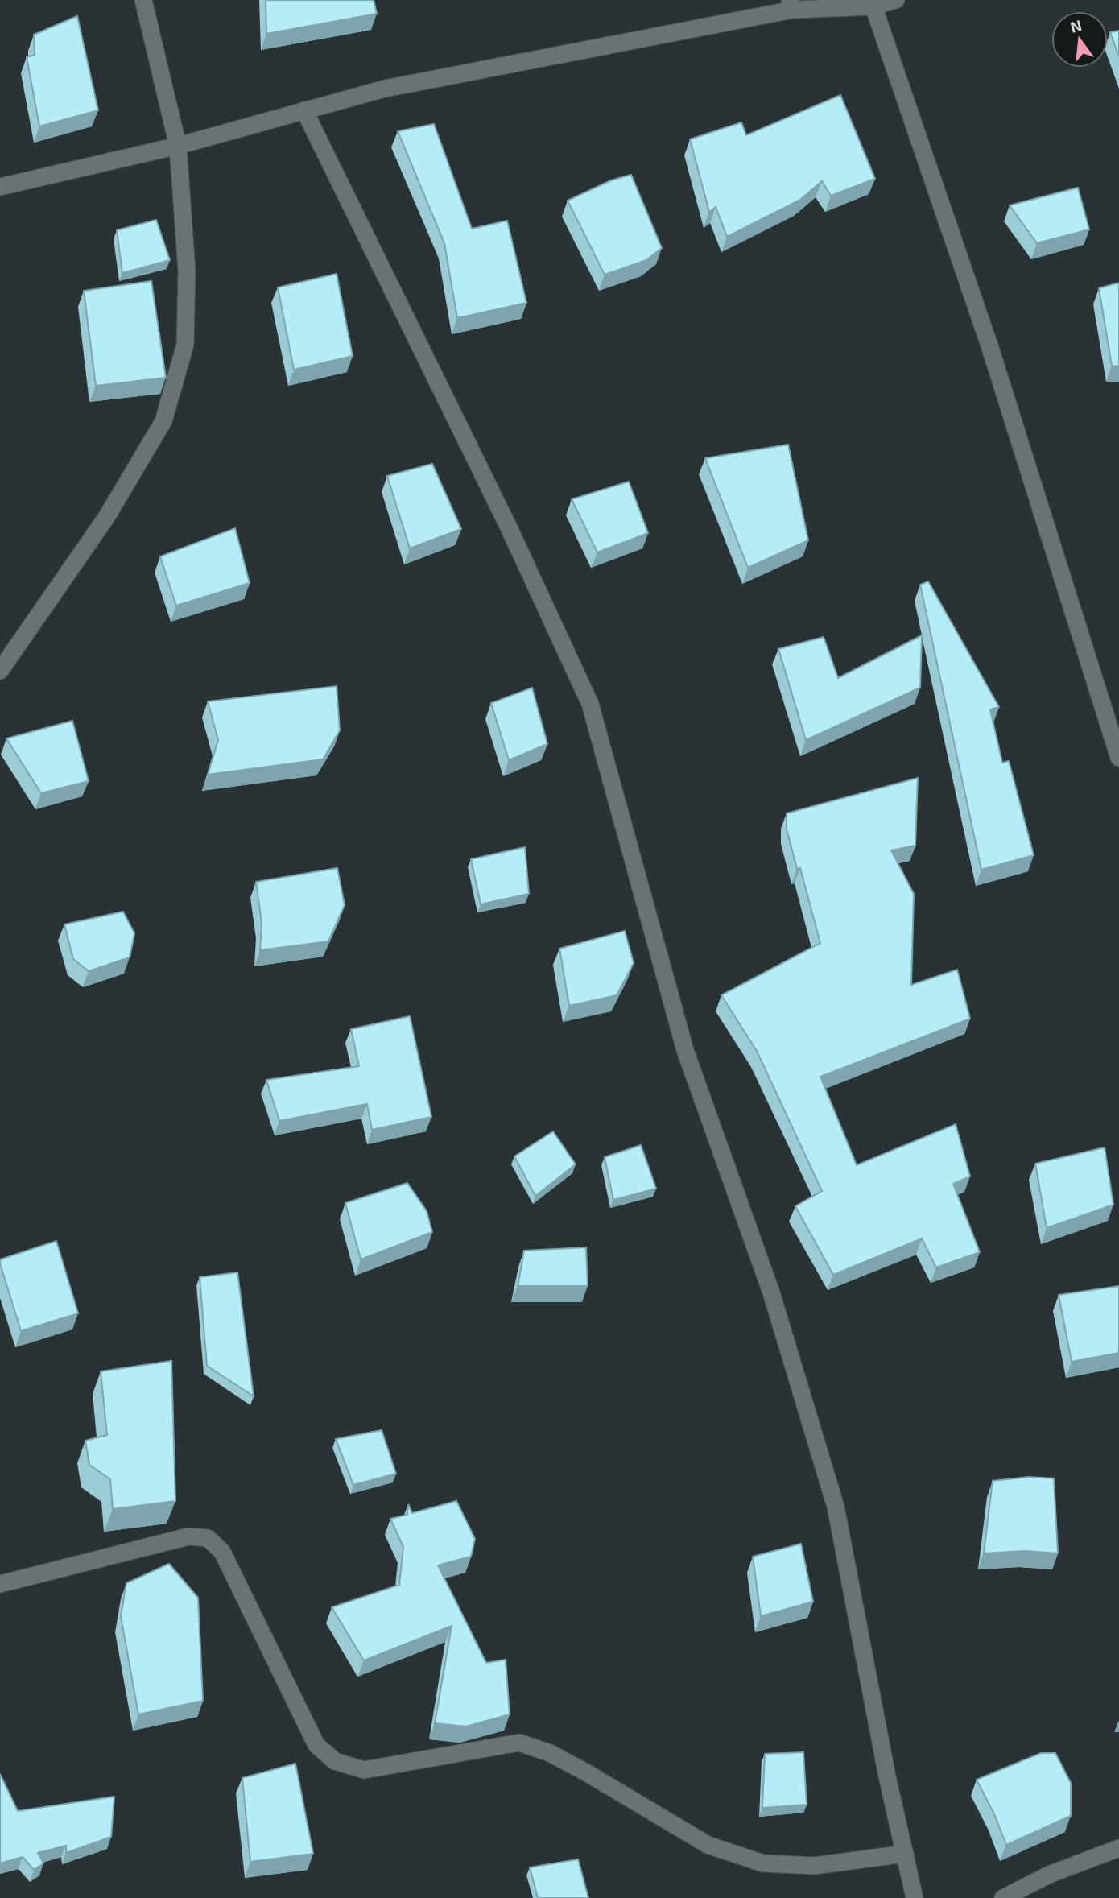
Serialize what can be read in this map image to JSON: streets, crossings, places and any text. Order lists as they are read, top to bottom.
{
  "north": "top"
}
